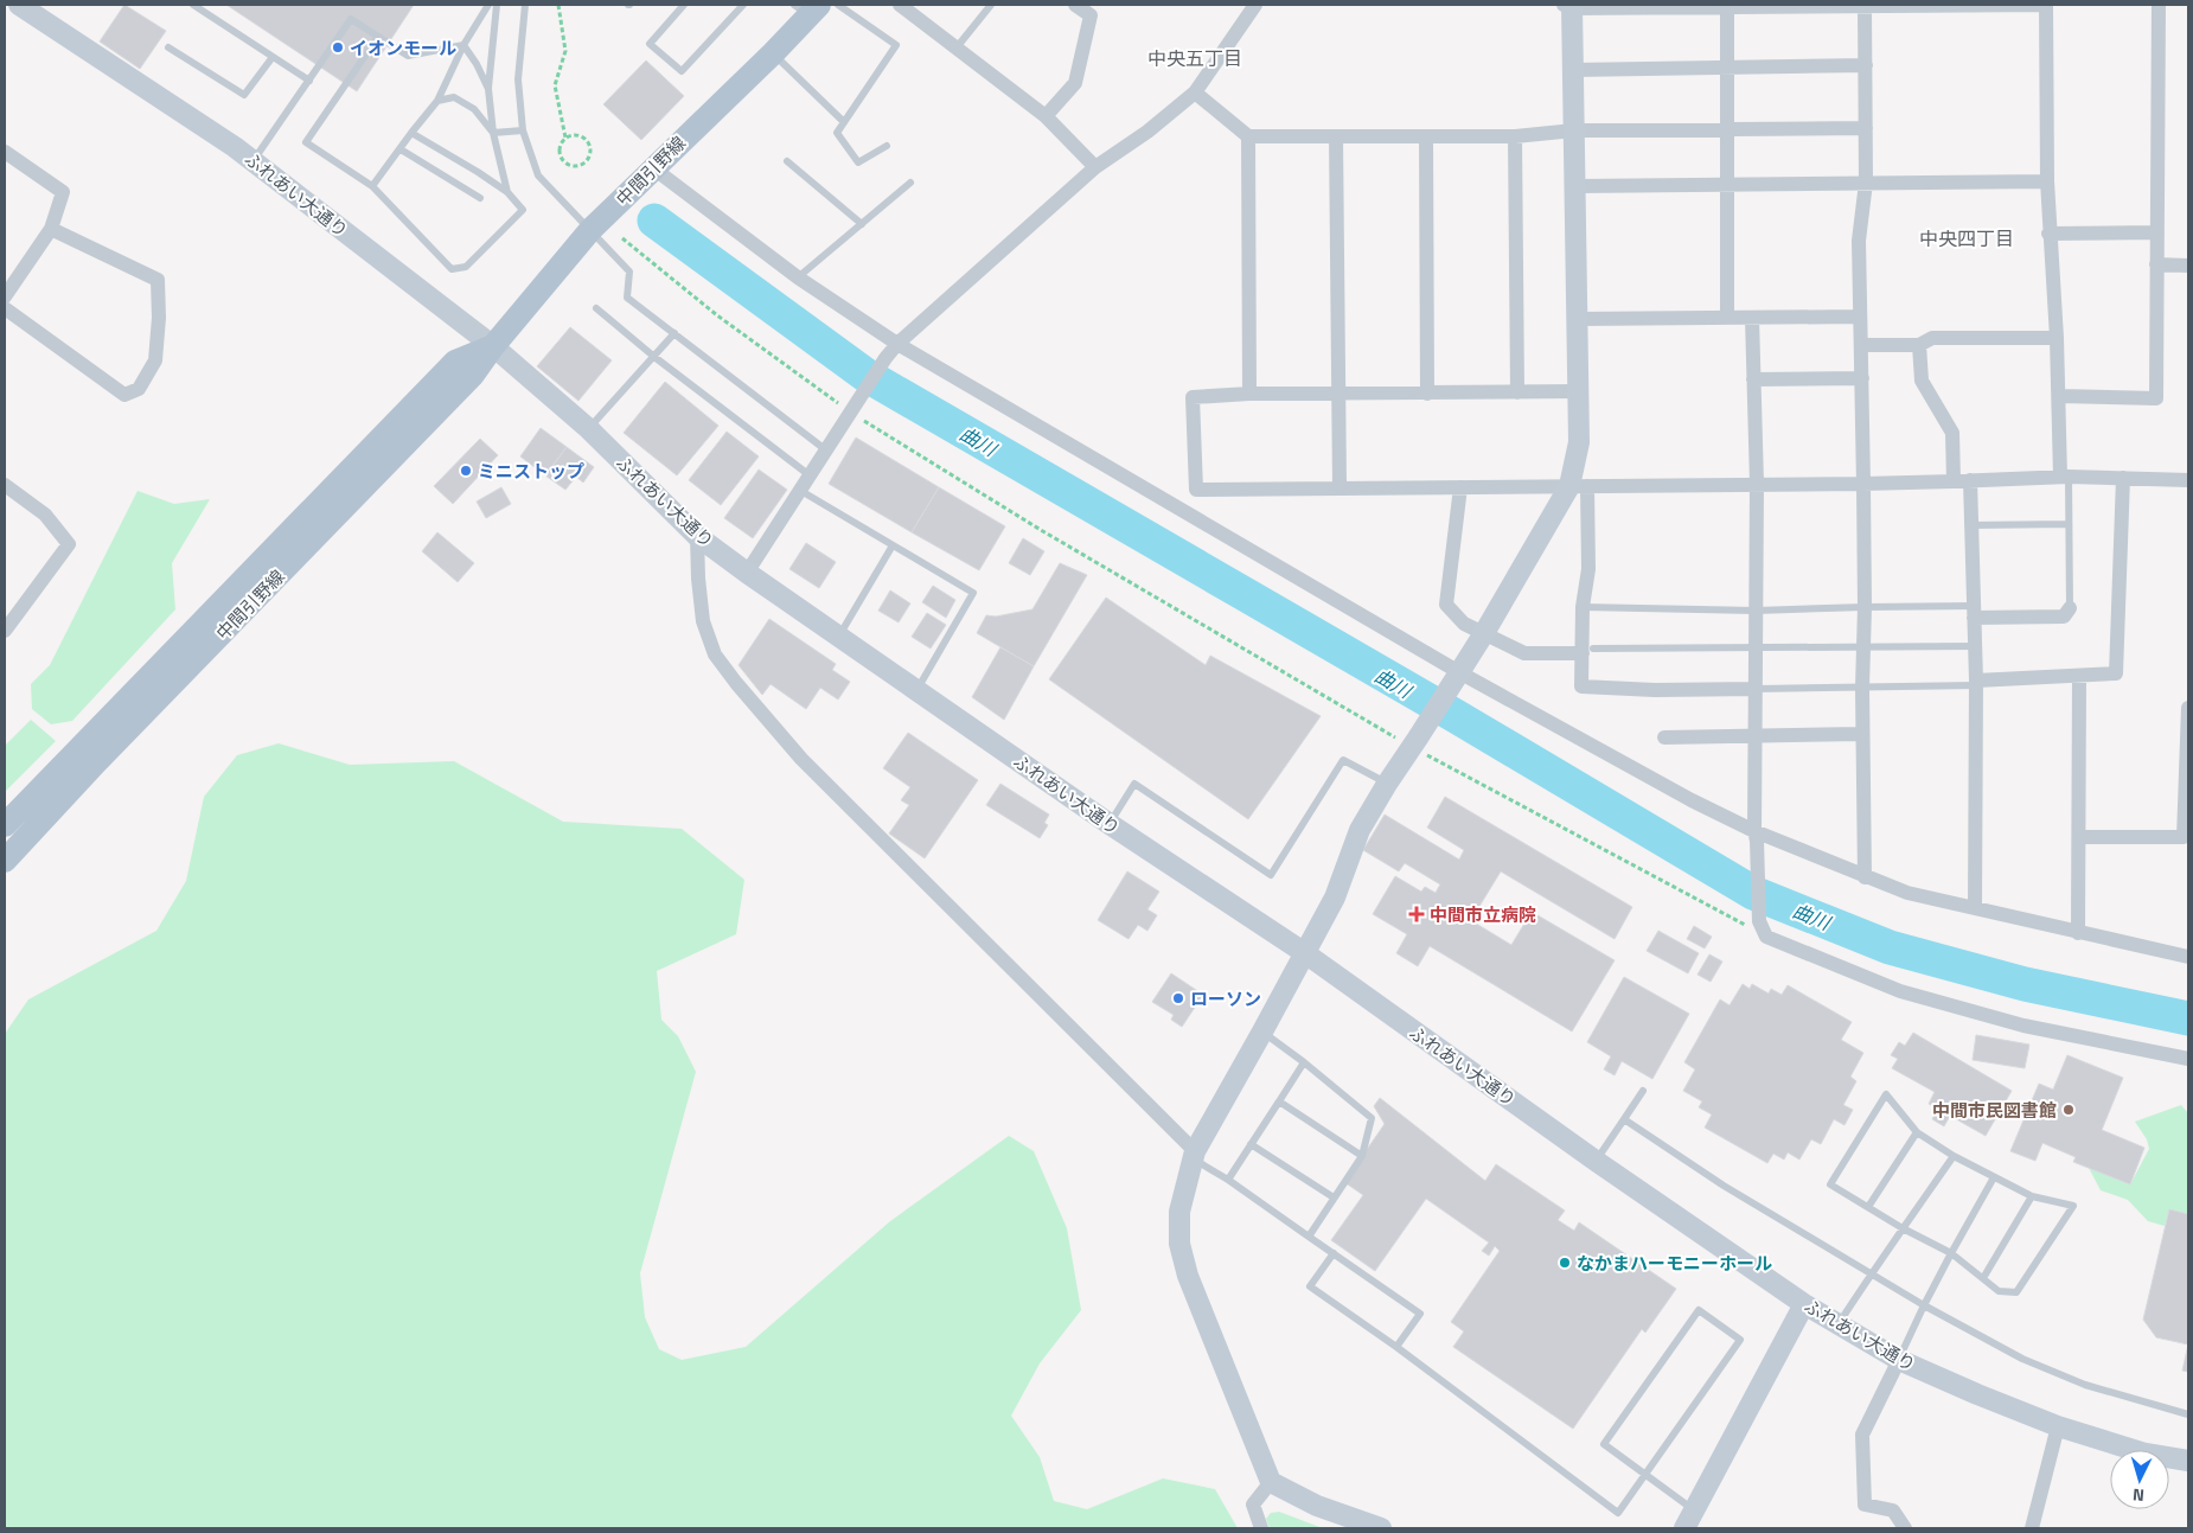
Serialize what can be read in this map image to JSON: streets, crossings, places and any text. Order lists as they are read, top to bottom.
{
  "streets": {
    "main road": ["中間引野線"],
    "street": ["ふれあい大通り"]
  },
  "crossings": [
    ["中間引野線", "ふれあい大通り"]
  ],
  "districts": ["中央五丁目", "中央四丁目"],
  "water": ["曲川"],
  "places": {
    "other": [
      "イオンモール",
      "ミニストップ",
      "ローソン",
      "中間市民図書館",
      "なかまハーモニーホール"
    ],
    "health": ["中間市立病院"]
  },
  "north": "bottom"
}
